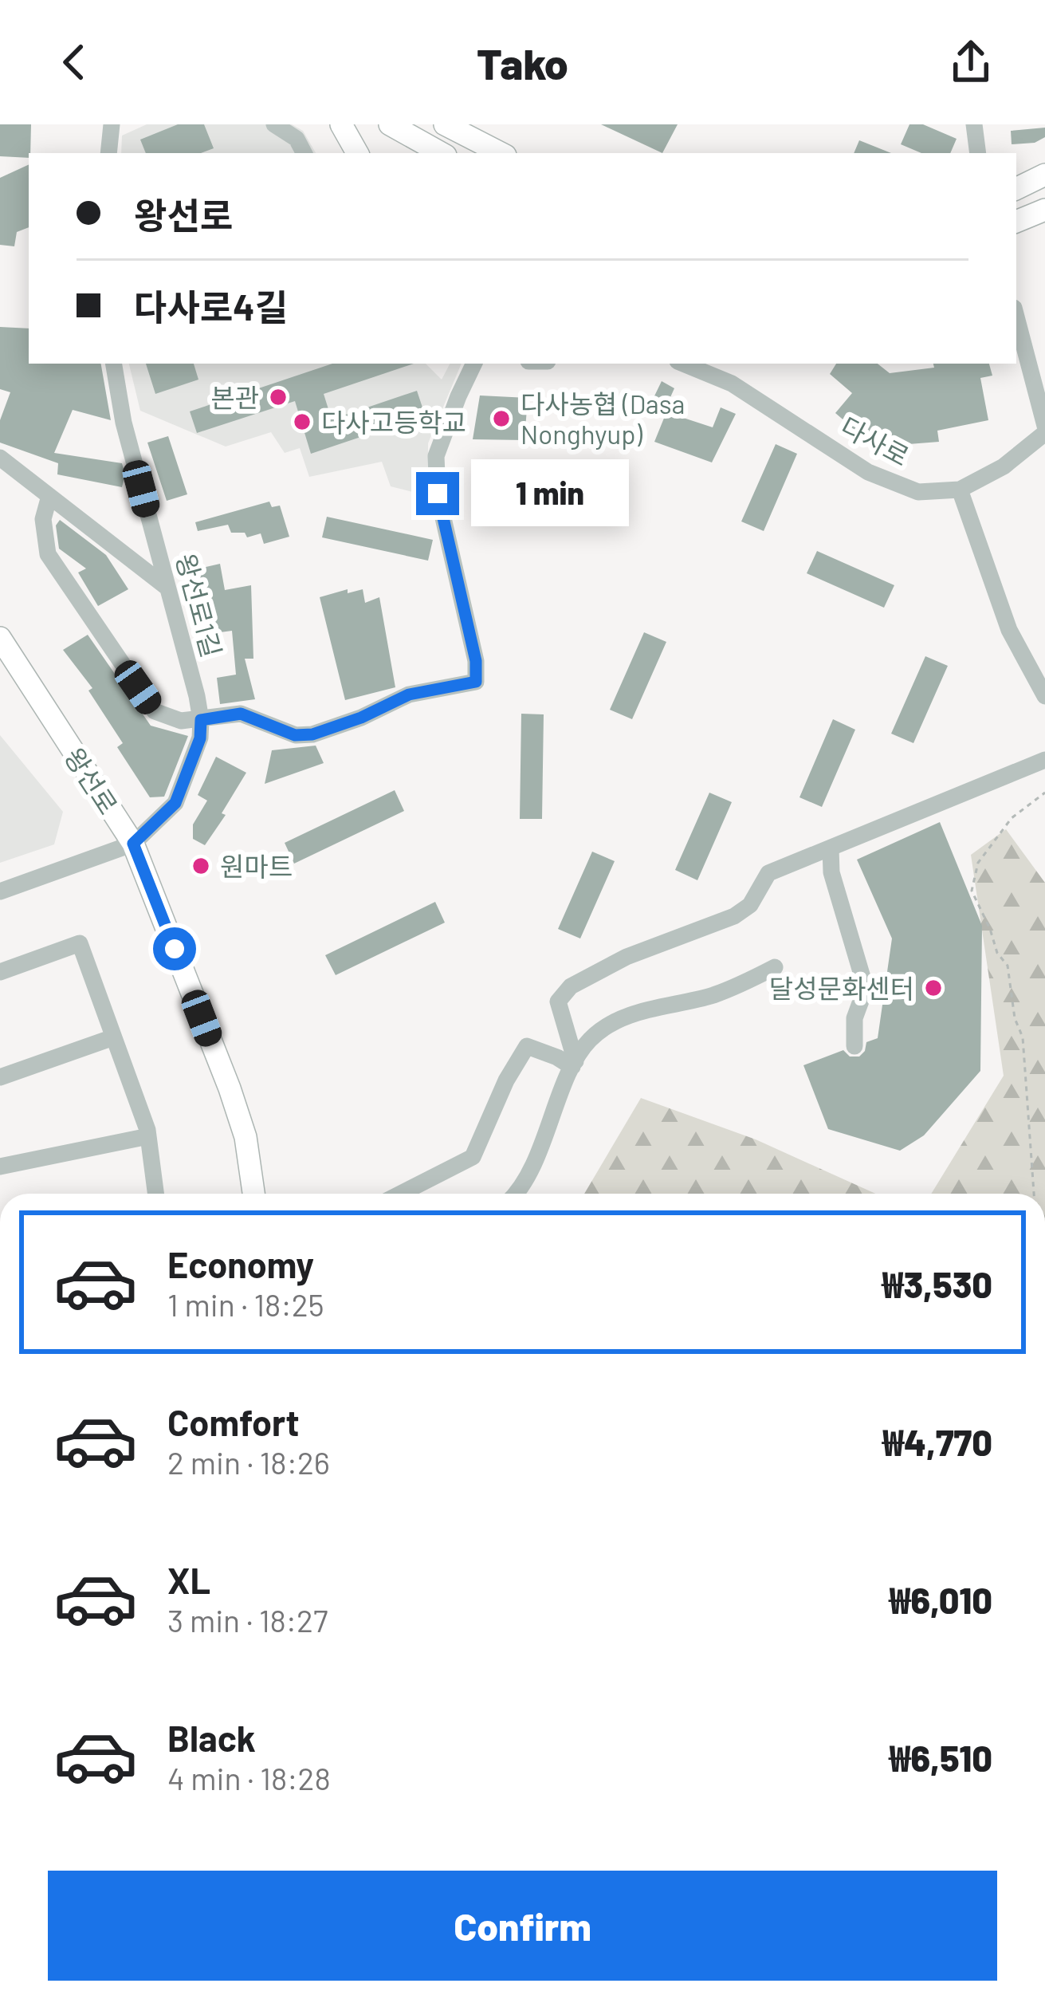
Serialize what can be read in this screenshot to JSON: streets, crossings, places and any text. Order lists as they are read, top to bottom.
{
  "streets": {
    "main road": ["왕선로"],
    "street": ["다사로", "왕선로1길"]
  },
  "crossings": [
    ["왕선로1길", "왕선로"]
  ],
  "places": [
    "본관",
    "다사농협 (Dasa Nonghyup)",
    "다사고등학교",
    "원마트",
    "달성문화센터"
  ],
  "page": {
    "header": "Tako",
    "banner": ["왕선로", "다사로4길"],
    "bubble": "1 min",
    "list": [
      {
        "name": "Economy",
        "note": "1 min · 18:25",
        "value": "₩3,530"
      },
      {
        "name": "Comfort",
        "note": "2 min · 18:26",
        "value": "₩4,770"
      },
      {
        "name": "XL",
        "note": "3 min · 18:27",
        "value": "₩6,010"
      },
      {
        "name": "Black",
        "note": "4 min · 18:28",
        "value": "₩6,510"
      }
    ],
    "buttons": "Confirm"
  }
}
